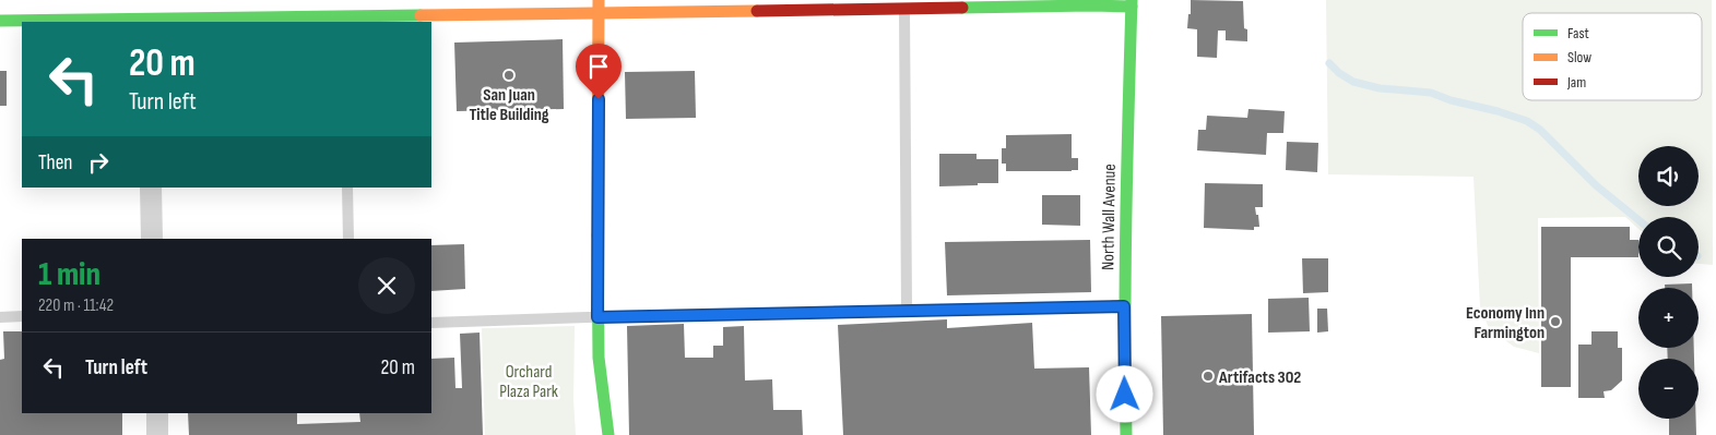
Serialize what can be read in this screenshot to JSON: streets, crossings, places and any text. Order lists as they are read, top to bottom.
{
  "streets": {
    "street": ["North Wall Avenue"]
  },
  "parks": ["Orchard Plaza Park"],
  "places": ["San Juan Title Building", "Economy Inn Farmington", "Artifacts 302"],
  "legend": ["Fast", "Slow", "Jam"],
  "page": {
    "turn": ["20 m", "Turn left"],
    "then": "Then",
    "map_buttons": ["+", "−"],
    "heading": ["1 min", "220 m · 11:42"],
    "list": [
      {
        "name": "Turn left",
        "value": "20 m"
      }
    ]
  }
}
